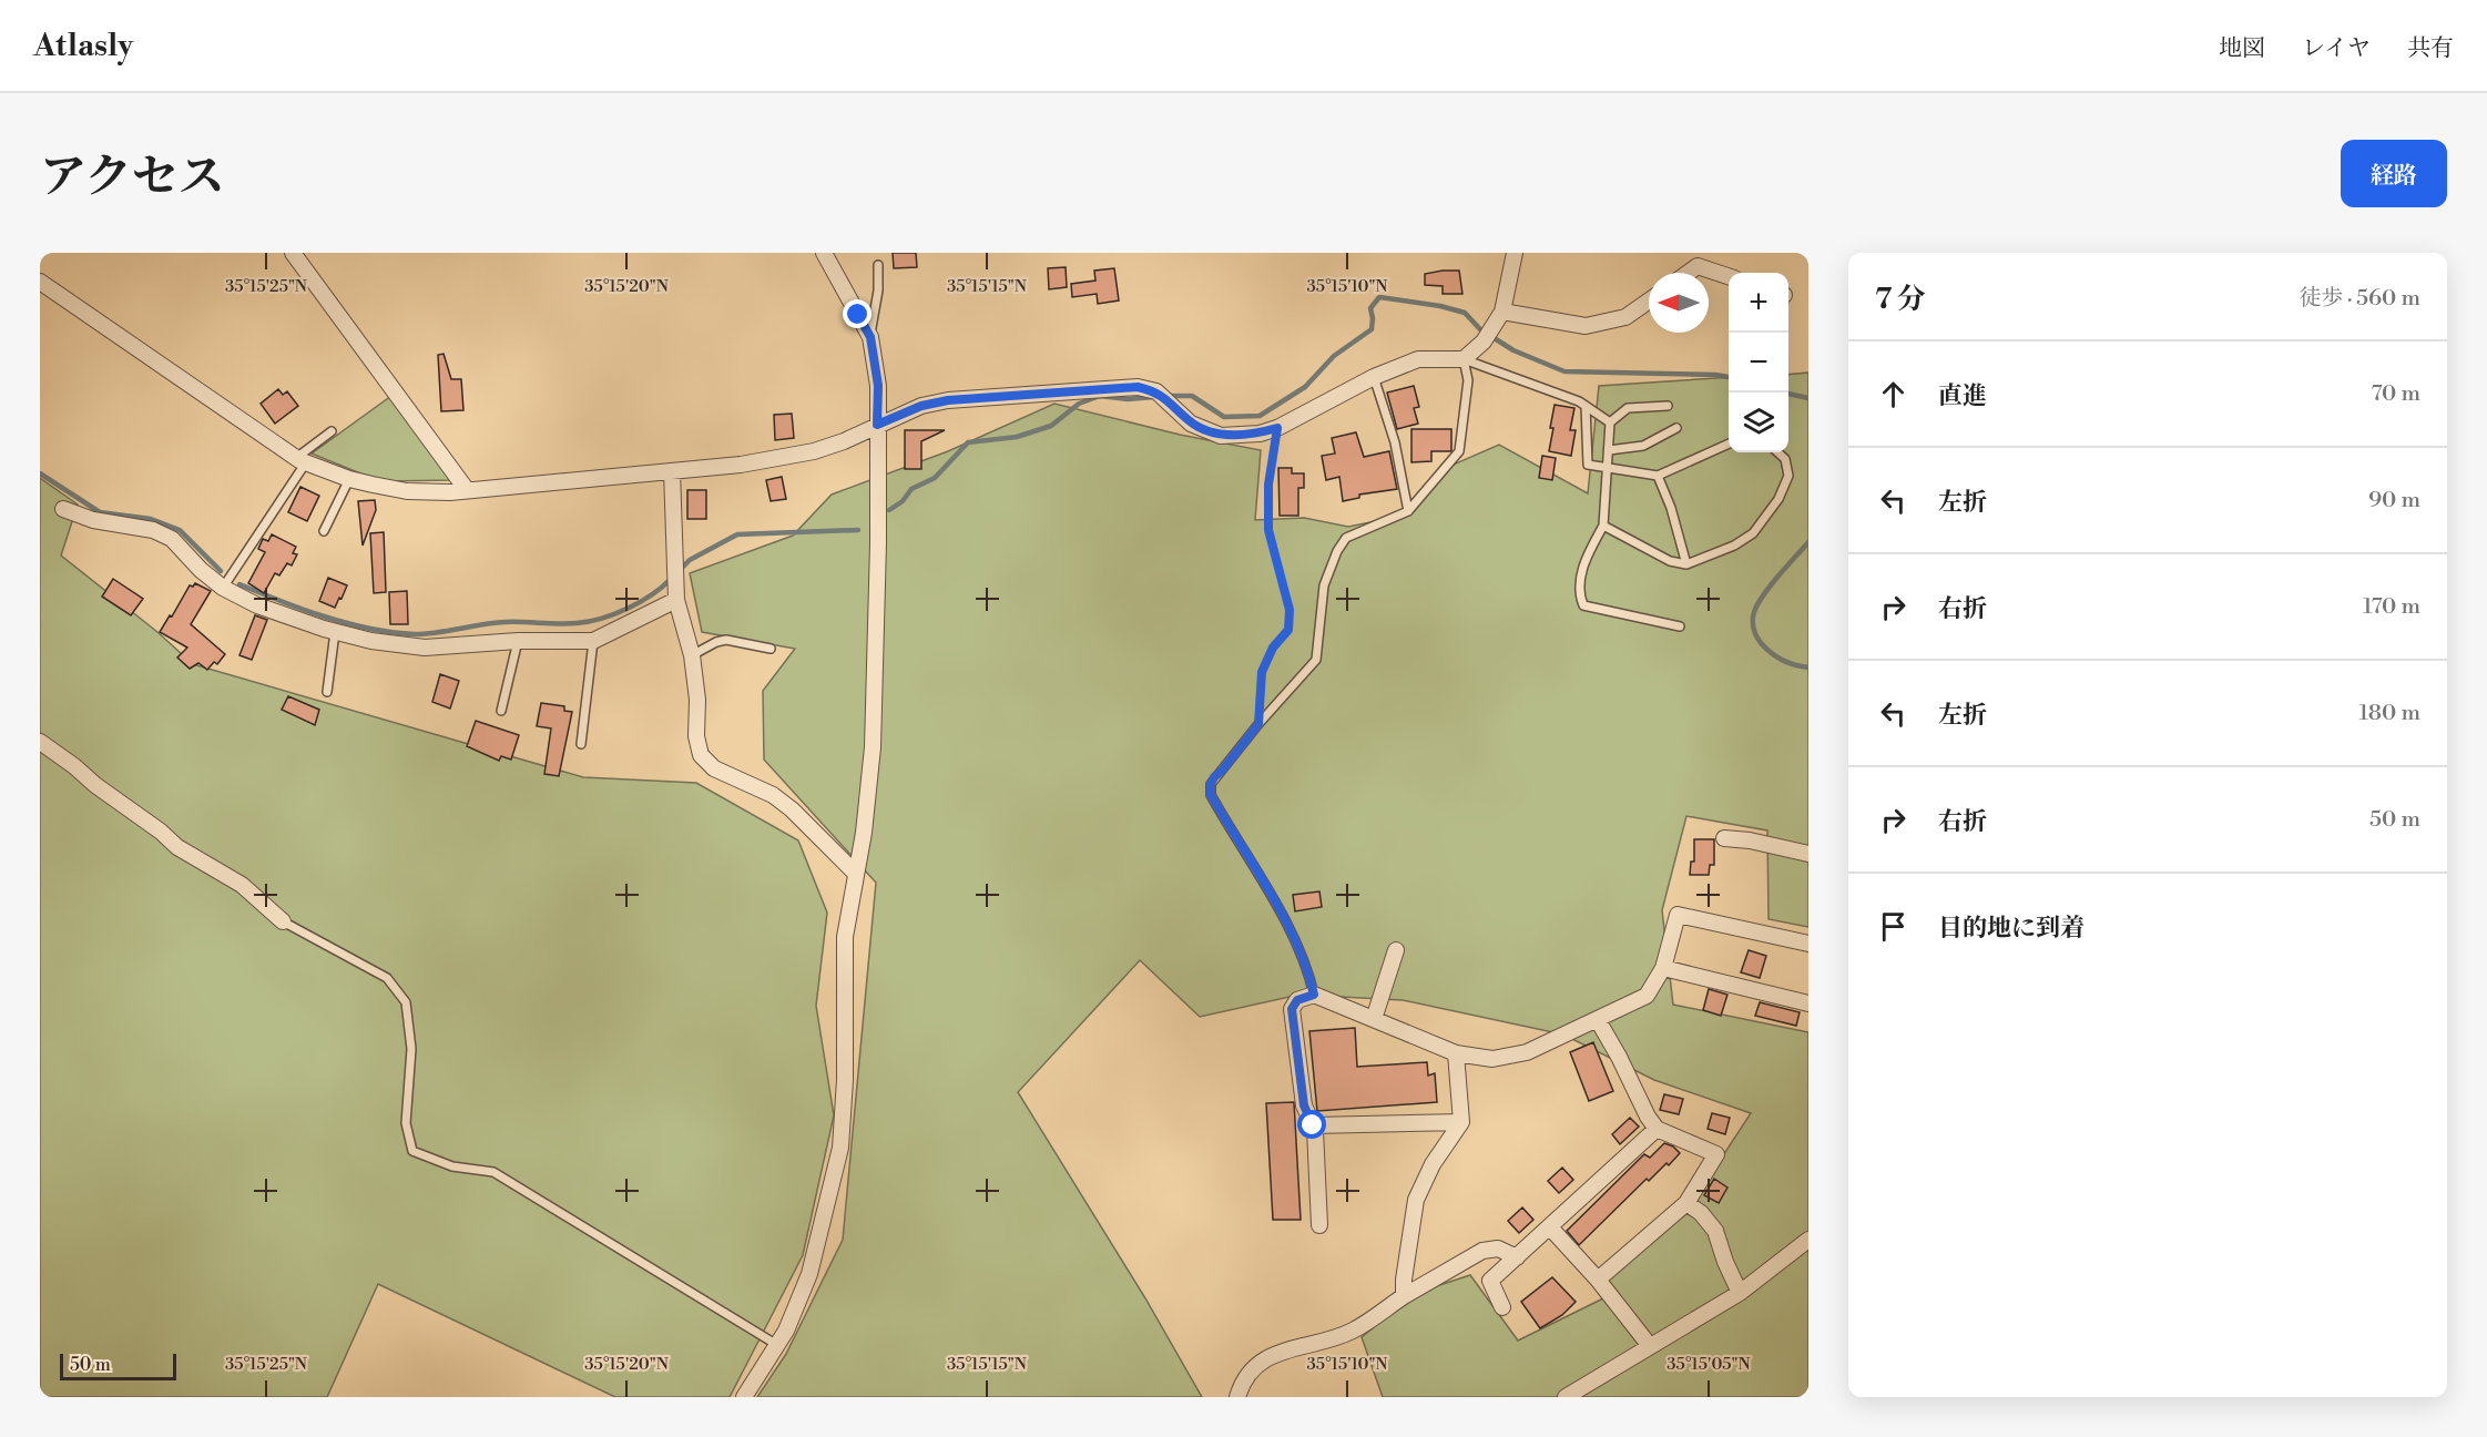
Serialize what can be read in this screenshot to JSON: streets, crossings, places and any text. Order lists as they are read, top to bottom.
{
  "scale_bar": "50 m",
  "north": "left",
  "page": {
    "header": "Atlasly",
    "nav": ["地図", "レイヤ", "共有"],
    "title": "アクセス",
    "buttons": "経路",
    "heading": ["7 分", "徒歩 · 560 m"],
    "map_buttons": ["+", "−"],
    "list": [
      ["直進", "70 m"],
      ["左折", "90 m"],
      ["右折", "170 m"],
      ["左折", "180 m"],
      ["右折", "50 m"],
      "目的地に到着"
    ],
    "scale": "50 m"
  },
  "coordinates": [
    "35°15'25\"N",
    "35°15'20\"N",
    "35°15'15\"N",
    "35°15'10\"N",
    "35°15'05\"N"
  ]
}
